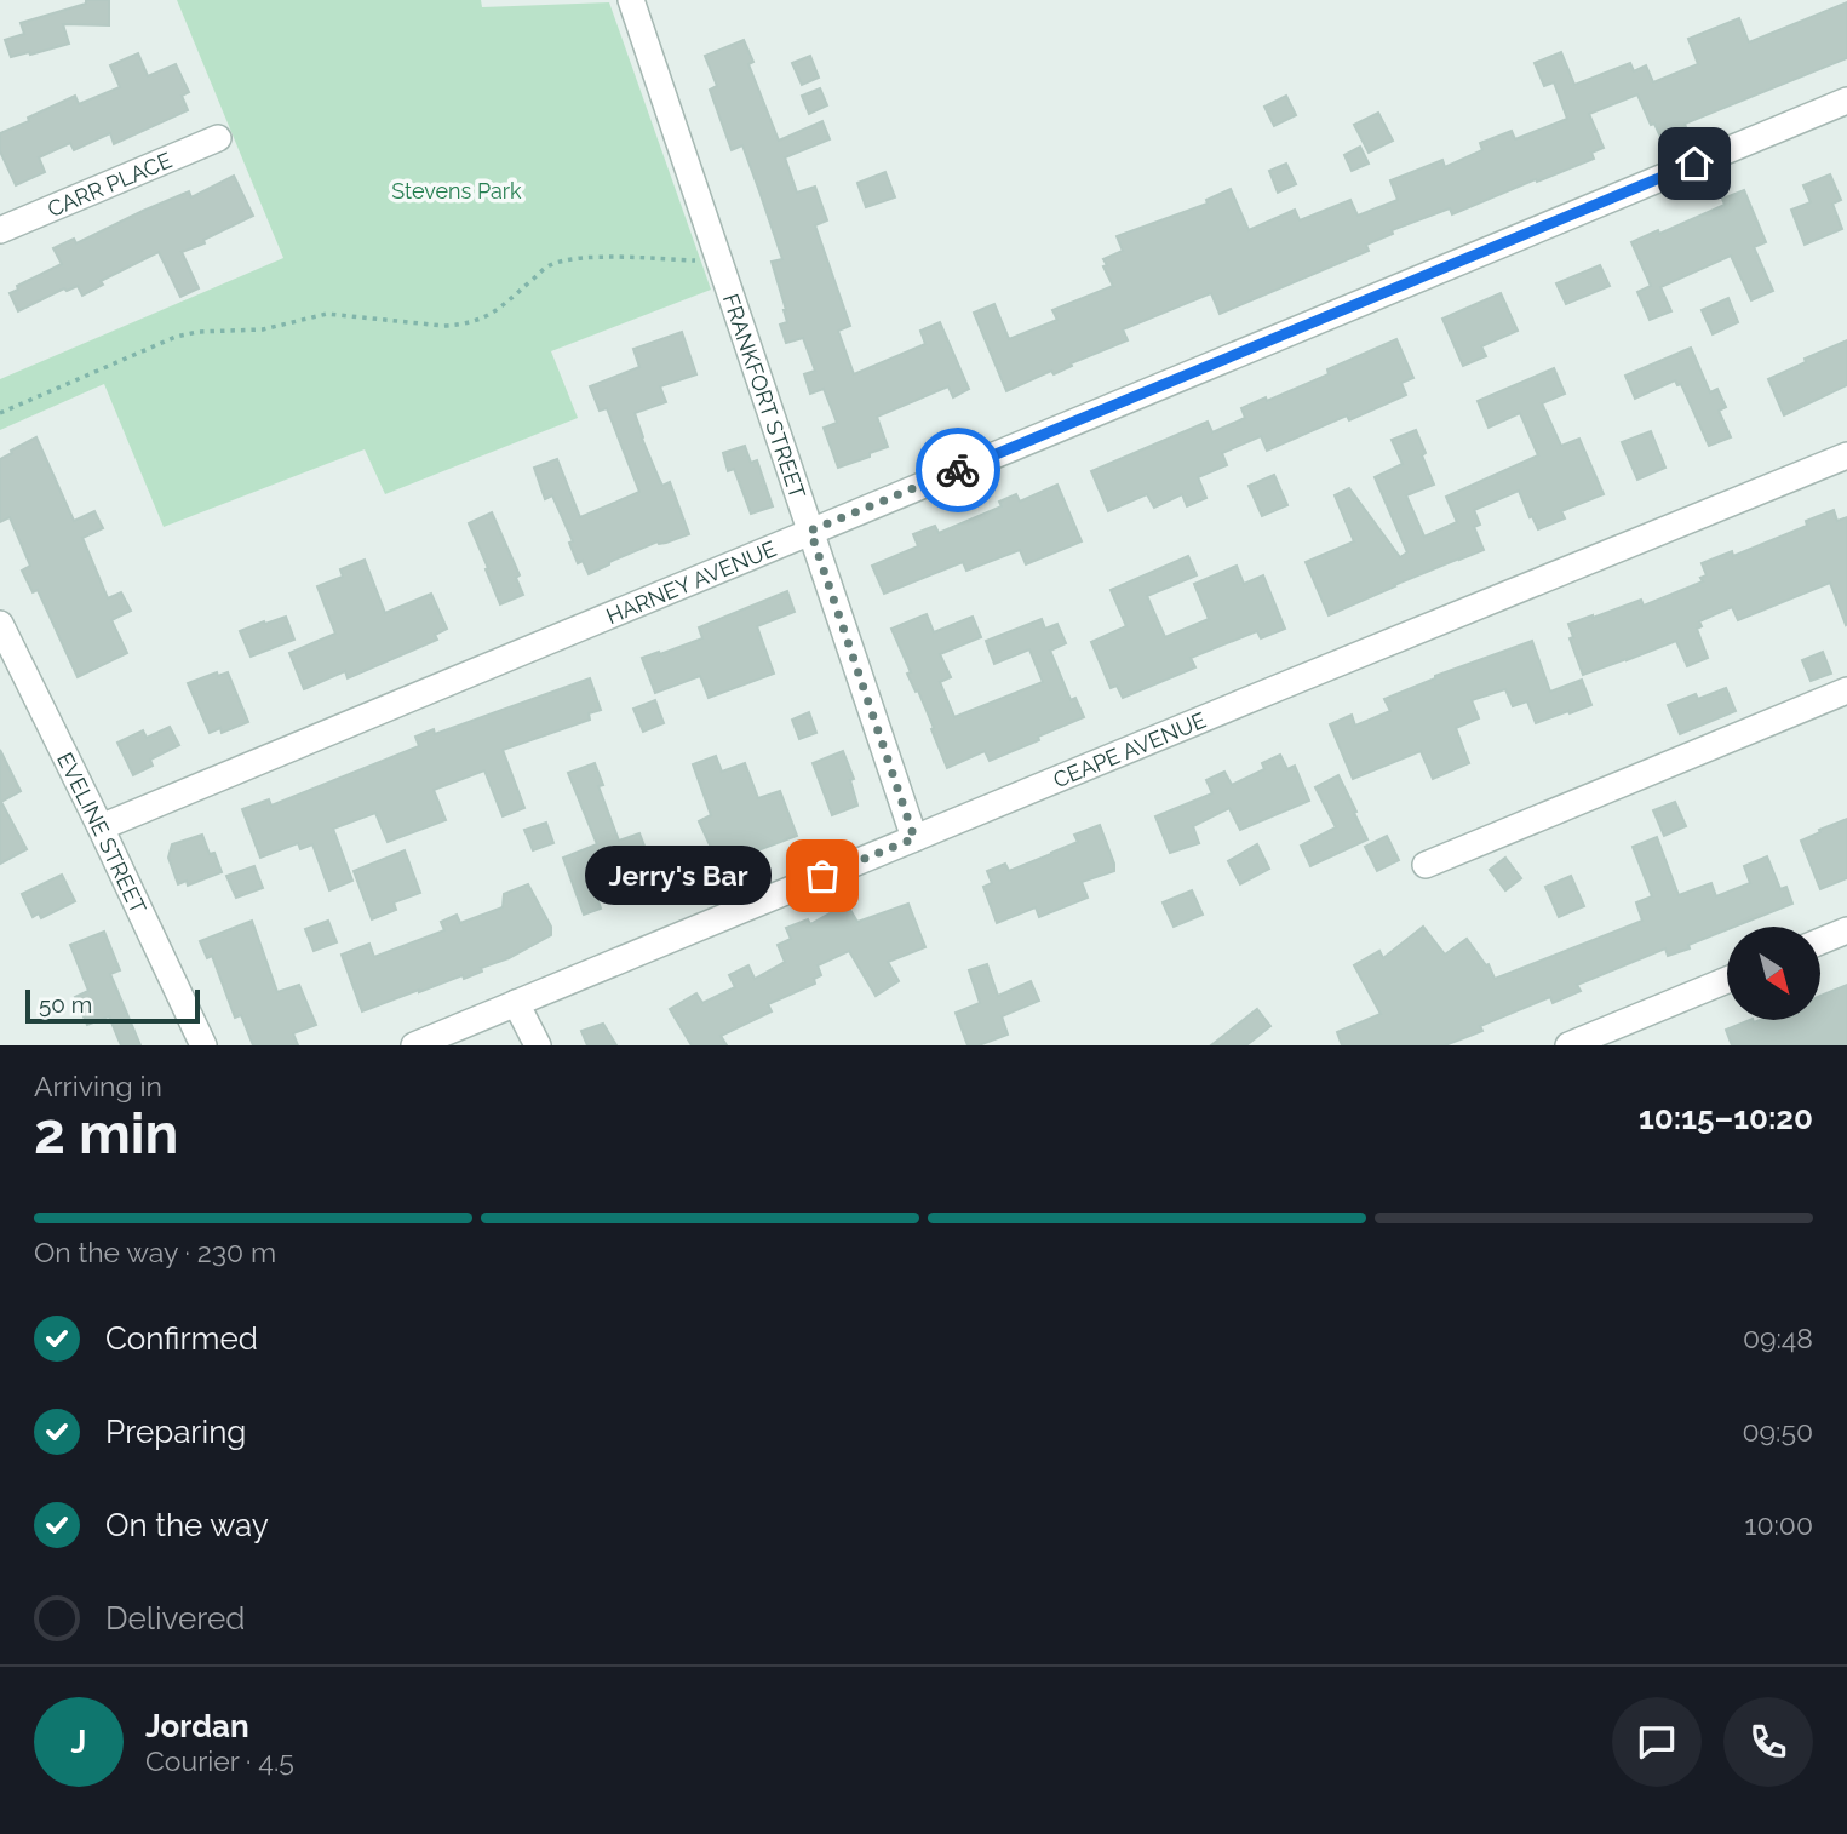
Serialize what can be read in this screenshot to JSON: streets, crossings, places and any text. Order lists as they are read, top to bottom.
{
  "streets": {
    "street": [
      "CARR PLACE",
      "FRANKFORT STREET",
      "HARNEY AVENUE",
      "CEAPE AVENUE",
      "EVELINE STREET"
    ]
  },
  "crossings": [
    ["FRANKFORT STREET", "HARNEY AVENUE"],
    ["FRANKFORT STREET", "CEAPE AVENUE"],
    ["HARNEY AVENUE", "EVELINE STREET"]
  ],
  "parks": ["Stevens Park"],
  "places": ["Jerry's Bar"],
  "scale_bar": "50 m",
  "north": "bottom right",
  "page": {
    "bubble": "Jerry's Bar",
    "scale": "50 m",
    "heading": ["2 min", "Arriving in", "10:15–10:20"],
    "panel": ["Jordan", "Courier · 4.5"],
    "bar": "On the way · 230 m",
    "list": [
      ["Confirmed", "09:48"],
      ["Preparing", "09:50"],
      ["On the way", "10:00"],
      "Delivered"
    ],
    "round": "J"
  }
}
